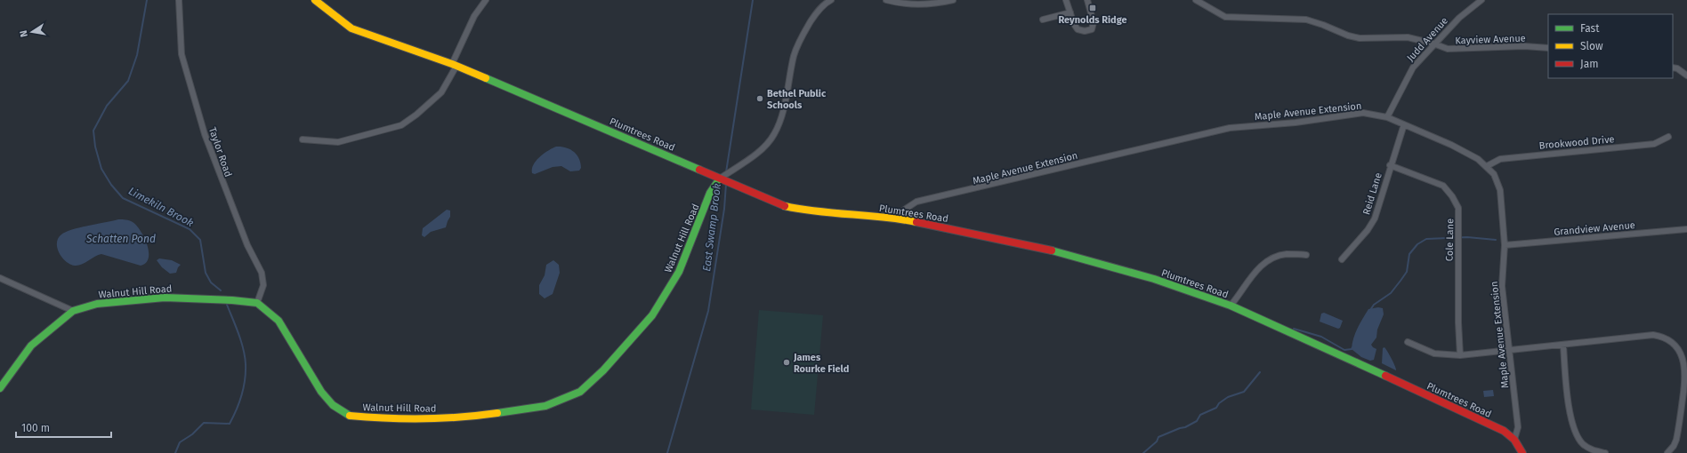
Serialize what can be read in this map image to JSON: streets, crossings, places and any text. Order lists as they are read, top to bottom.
{
  "streets": {
    "main road": ["Plumtrees Road", "Walnut Hill Road"],
    "street": [
      "Judd Avenue",
      "Kayview Avenue",
      "Maple Avenue Extension",
      "Brookwood Drive",
      "Taylor Road",
      "Reid Lane",
      "Grandview Avenue",
      "Cole Lane"
    ]
  },
  "crossings": [
    ["Judd Avenue", "Kayview Avenue"],
    ["Judd Avenue", "Maple Avenue Extension"],
    ["Maple Avenue Extension", "Plumtrees Road"],
    ["Maple Avenue Extension", "Brookwood Drive"],
    ["Maple Avenue Extension", "Reid Lane"],
    ["Maple Avenue Extension", "Grandview Avenue"],
    ["Plumtrees Road", "Walnut Hill Road"],
    ["Taylor Road", "Walnut Hill Road"],
    ["Reid Lane", "Cole Lane"]
  ],
  "water": ["Limekiln Brook", "East Swamp Brook", "Schatten Pond"],
  "places": {
    "transit": ["Reynolds Ridge"],
    "other": ["Bethel Public Schools", "James Rourke Field"]
  },
  "legend": ["Fast", "Slow", "Jam"],
  "scale_bar": "100 m",
  "north": "left"
}
